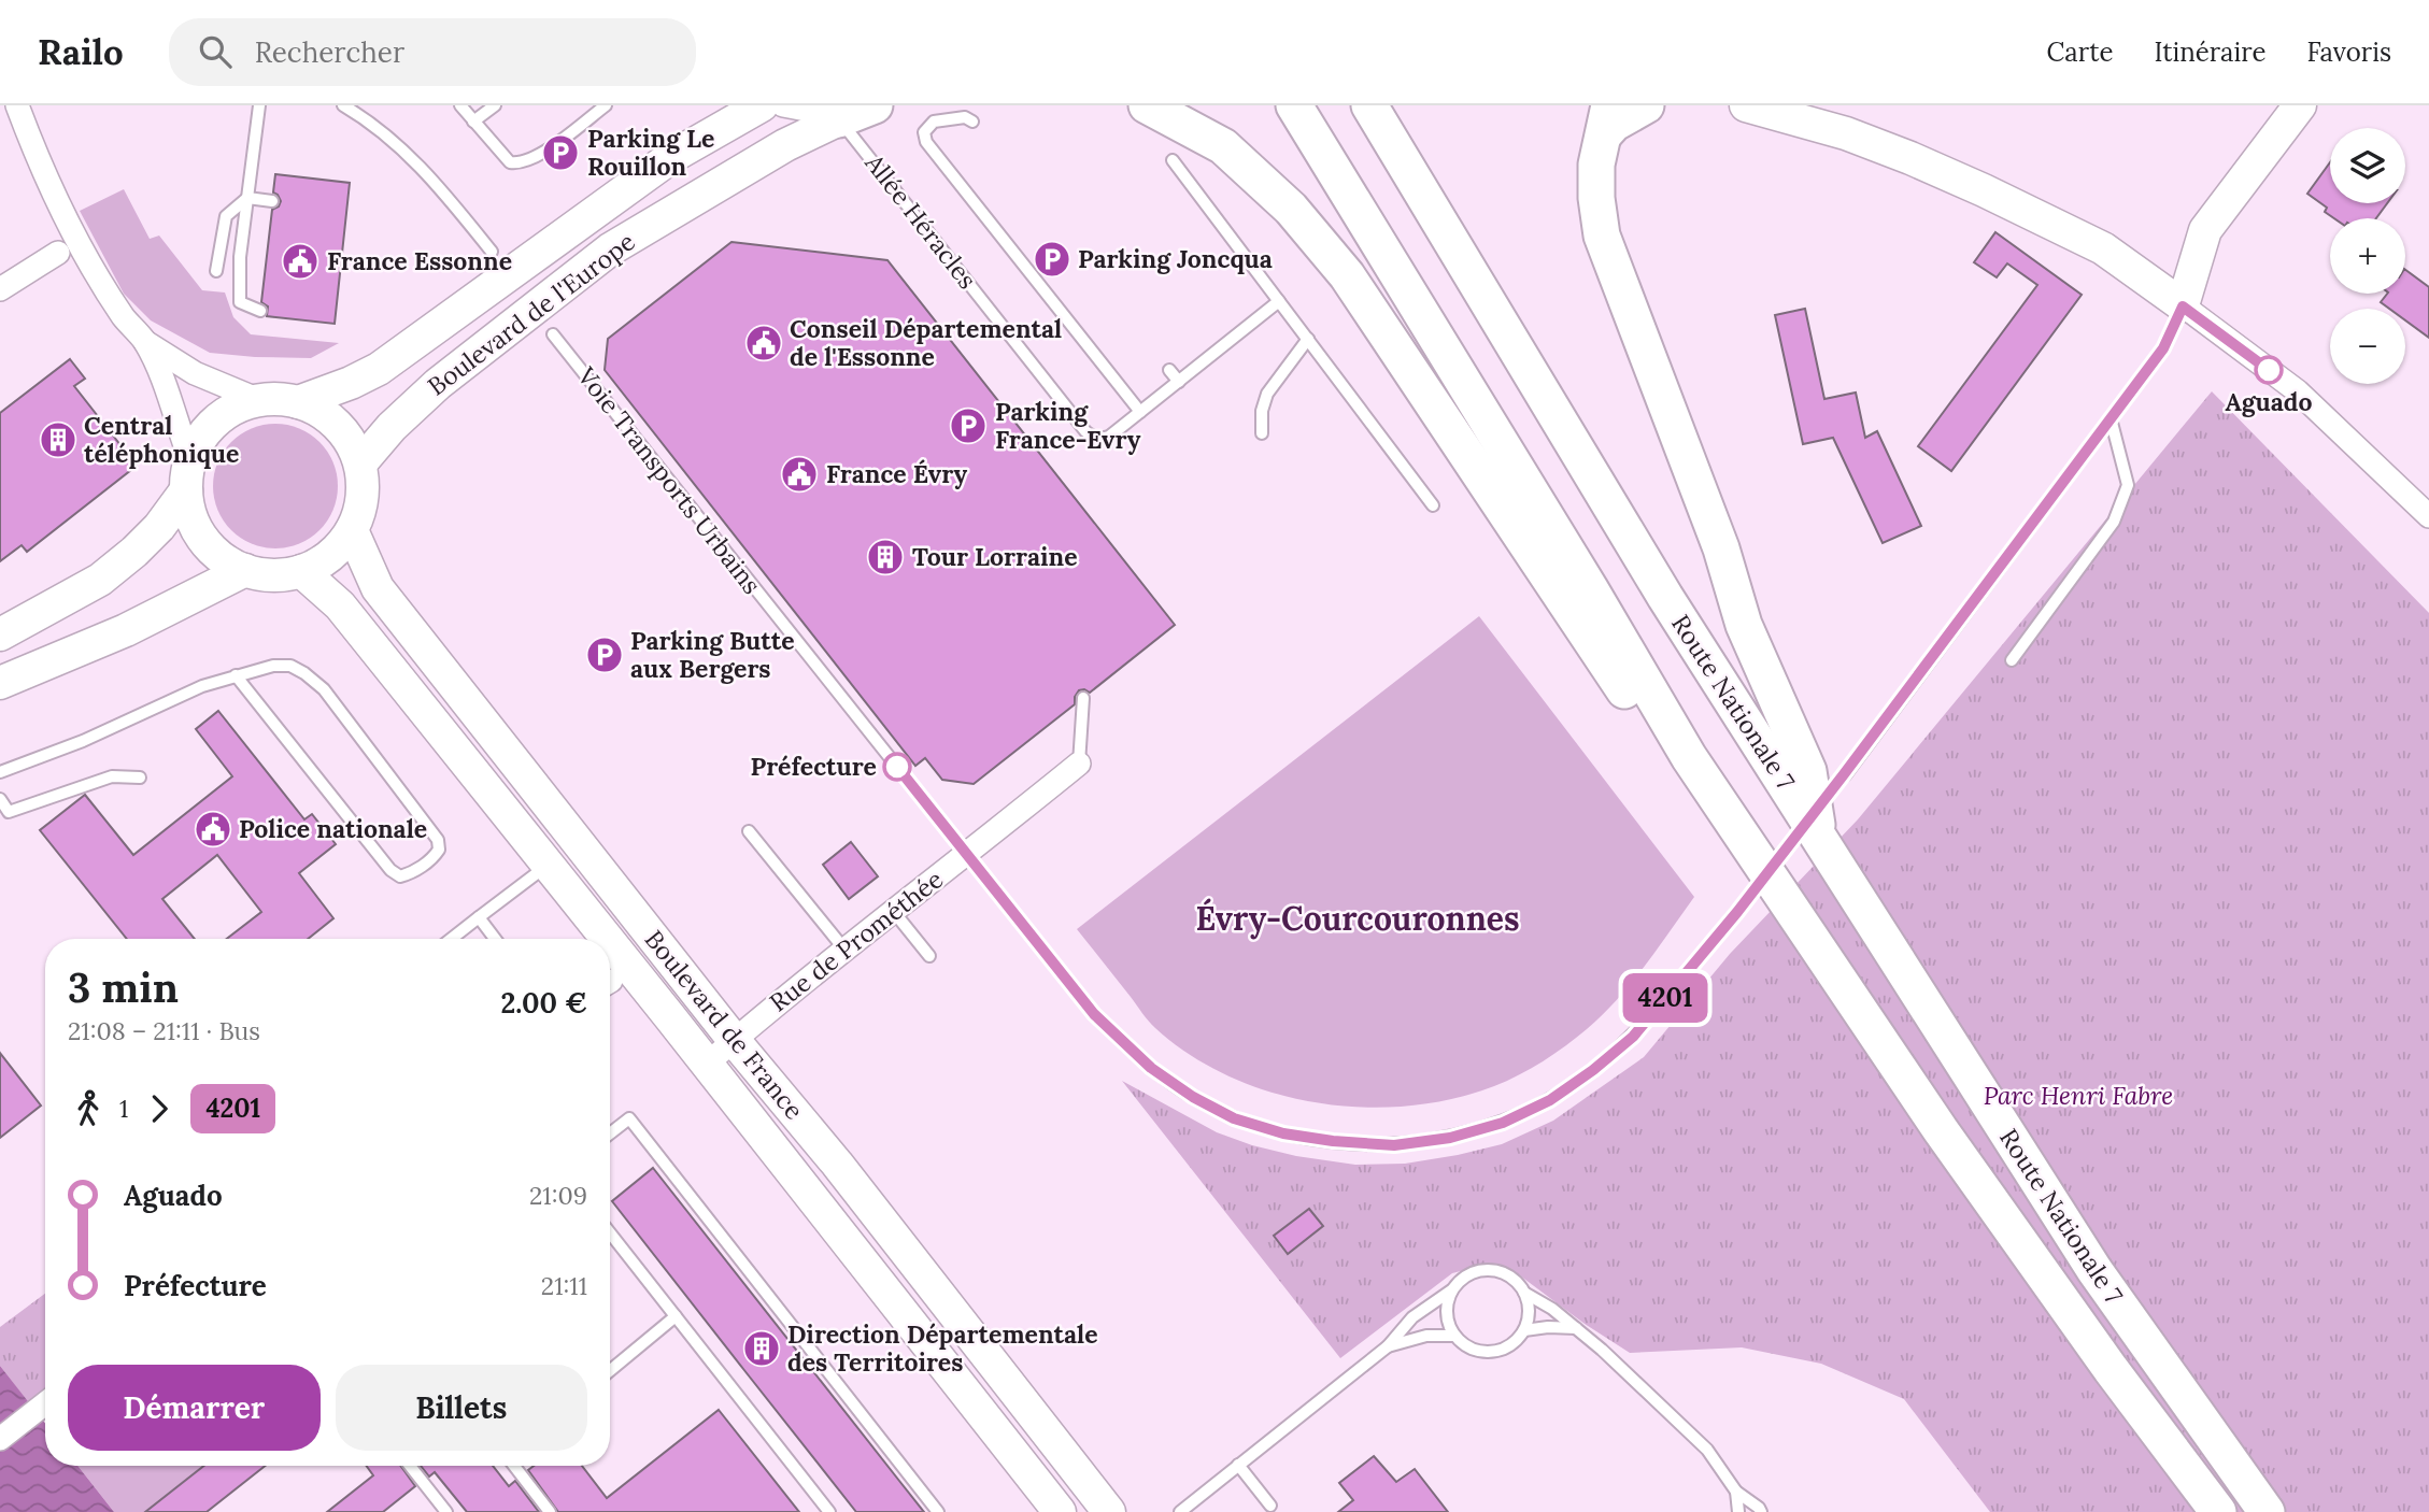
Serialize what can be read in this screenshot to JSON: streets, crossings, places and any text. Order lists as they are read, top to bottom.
{
  "streets": {
    "main road": ["Boulevard de l'Europe", "Route Nationale 7", "Boulevard de France"],
    "street": ["Rue de Prométhée"],
    "lane": ["Allée Héracles", "Voie Transports Urbains"]
  },
  "crossings": [
    ["Allée Héracles", "Boulevard de l'Europe"],
    ["Boulevard de l'Europe", "Boulevard de France"],
    ["Voie Transports Urbains", "Rue de Prométhée"],
    ["Rue de Prométhée", "Boulevard de France"]
  ],
  "districts": ["Évry-Courcouronnes"],
  "parks": ["Parc Henri Fabre"],
  "places": {
    "parking": [
      "Parking Le Rouillon",
      "Parking Joncqua",
      "Parking France-Evry",
      "Parking Butte aux Bergers"
    ],
    "public building": [
      "France Essonne",
      "Conseil Départemental de l'Essonne",
      "France Évry",
      "Police nationale"
    ],
    "other": ["Aguado", "Préfecture"],
    "building": ["Central téléphonique", "Tour Lorraine", "Direction Départementale des Territoires"]
  },
  "lines": ["bus line 4201"],
  "page": {
    "header": "Railo",
    "search": "Rechercher",
    "nav": ["Carte", "Itinéraire", "Favoris"],
    "on_map": "4201",
    "map_buttons": ["+", "−"],
    "heading": ["3 min", "21:08 – 21:11 · Bus", "2.00 €"],
    "legs": ["1", "4201"],
    "list": [
      {
        "name": "Aguado",
        "value": "21:09"
      },
      {
        "name": "Préfecture",
        "value": "21:11"
      }
    ],
    "buttons": ["Démarrer", "Billets"]
  }
}
